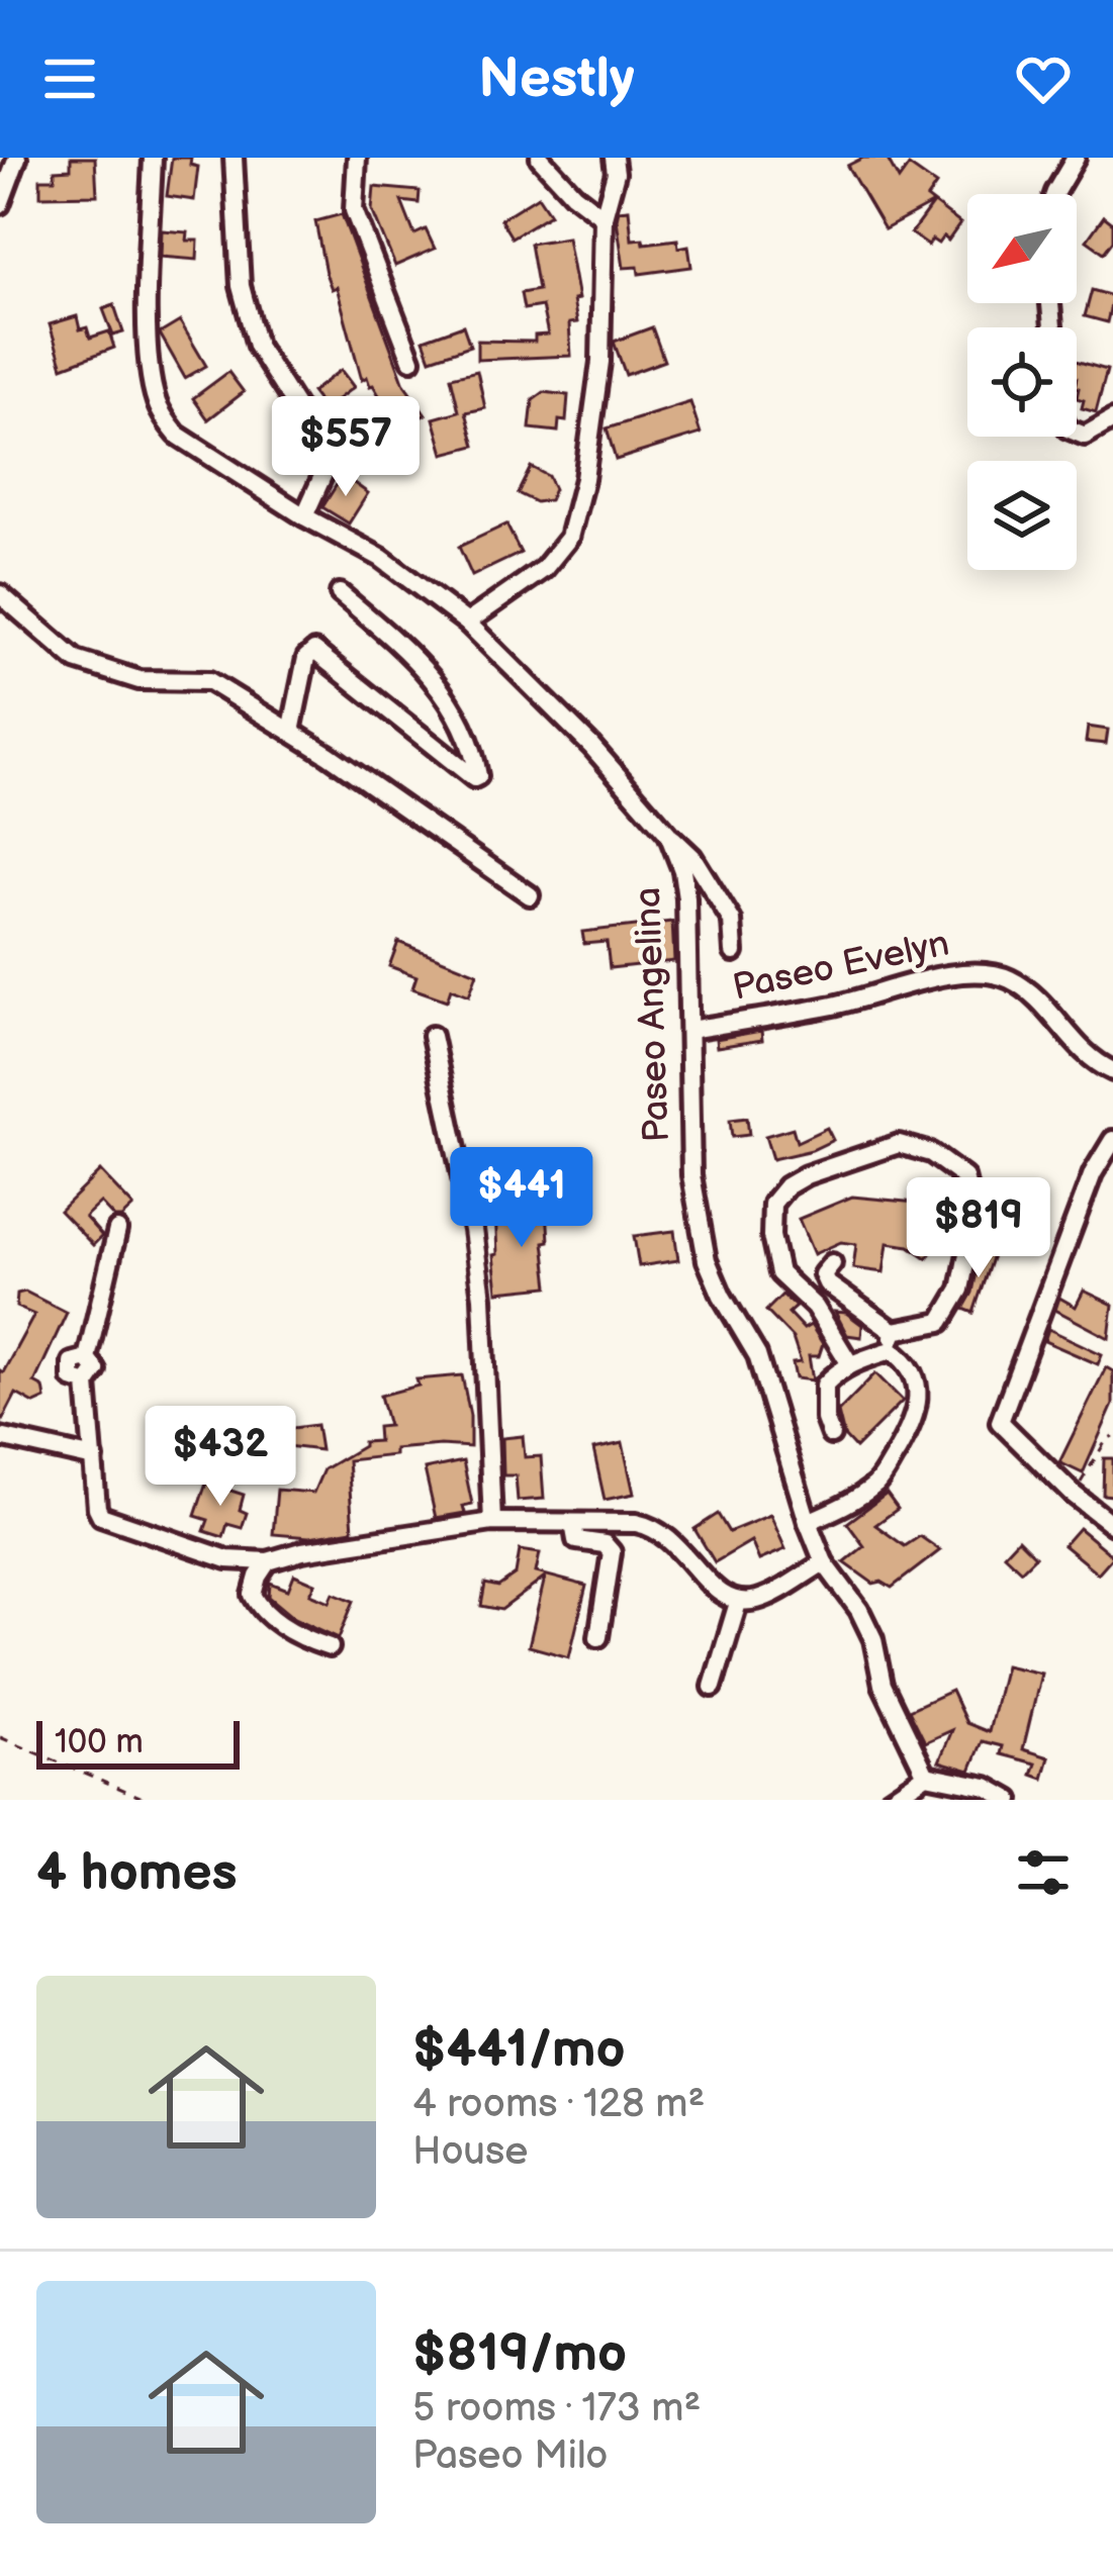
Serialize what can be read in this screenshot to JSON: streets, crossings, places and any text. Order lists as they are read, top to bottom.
{
  "streets": {
    "street": ["Paseo Evelyn", "Paseo Angelina"]
  },
  "crossings": [
    ["Paseo Evelyn", "Paseo Angelina"]
  ],
  "scale_bar": "100 m",
  "north": "bottom left",
  "page": {
    "header": "Nestly",
    "price": [
      "$557",
      "$441",
      "$819",
      "$432"
    ],
    "scale": "100 m",
    "heading": "4 homes",
    "list": [
      {
        "name": "$441/mo",
        "note": "4 rooms · 128 m² · House"
      },
      {
        "name": "$819/mo",
        "note": "5 rooms · 173 m² · Paseo Milo"
      }
    ]
  }
}
